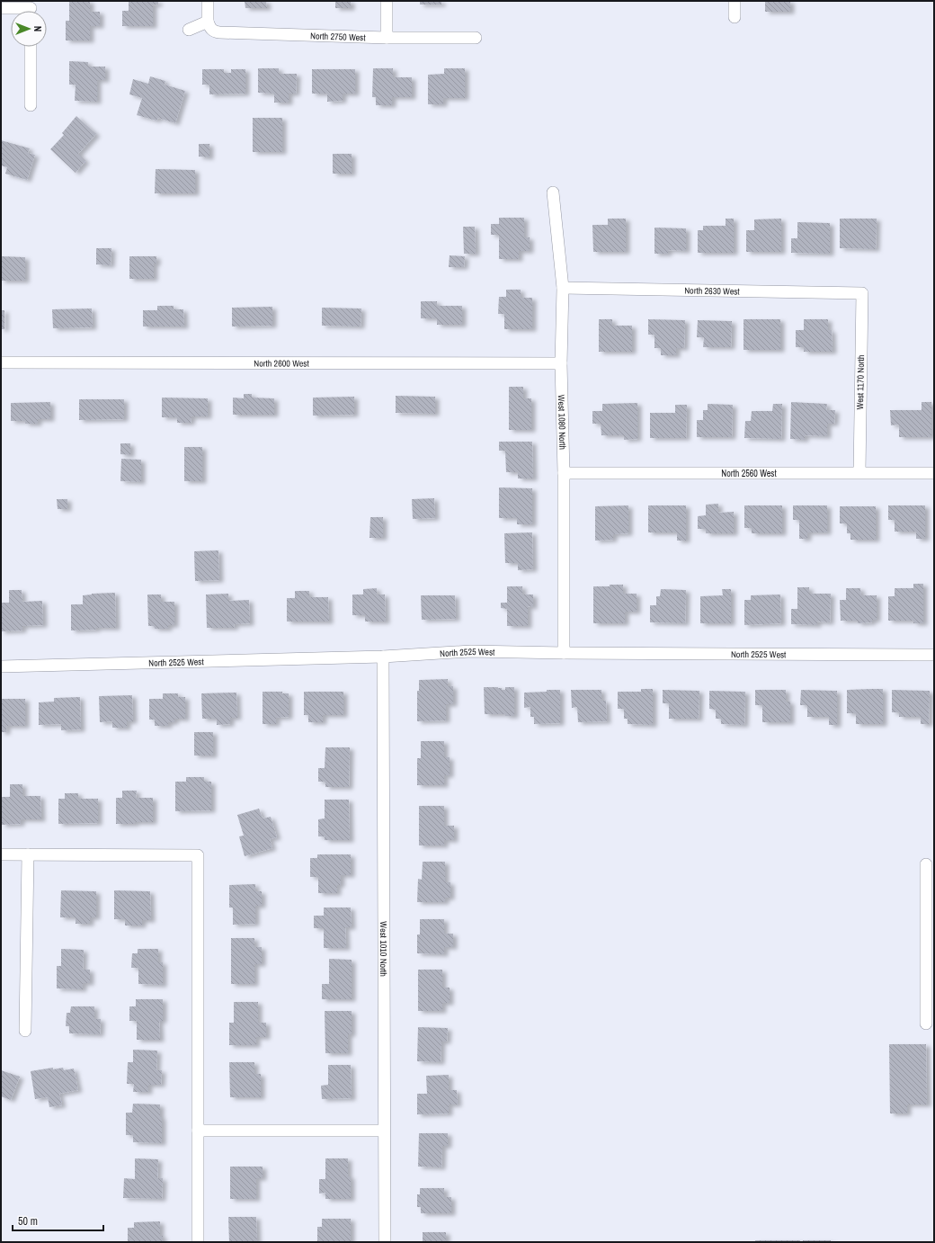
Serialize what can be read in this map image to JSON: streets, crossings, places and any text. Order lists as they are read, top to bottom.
{
  "streets": {
    "street": [
      "North 2750 West",
      "North 2630 West",
      "North 2600 West",
      "West 1170 North",
      "West 1080 North",
      "North 2560 West",
      "North 2525 West",
      "West 1010 North"
    ]
  },
  "crossings": [
    ["North 2630 West", "West 1170 North"],
    ["North 2630 West", "West 1080 North"],
    ["North 2600 West", "West 1080 North"],
    ["West 1170 North", "North 2560 West"],
    ["West 1080 North", "North 2560 West"],
    ["West 1080 North", "North 2525 West"],
    ["North 2525 West", "West 1010 North"]
  ],
  "scale_bar": "50 m",
  "north": "right"
}
